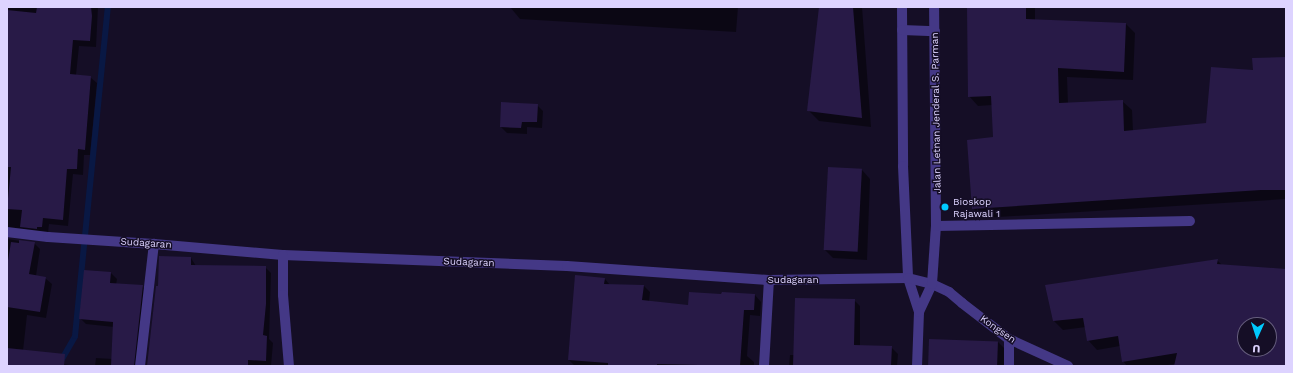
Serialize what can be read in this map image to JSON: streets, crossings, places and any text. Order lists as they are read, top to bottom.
{
  "streets": {
    "street": ["Jalan Letnan Jenderal S. Parman", "Sudagaran", "Kongsen"]
  },
  "crossings": [
    ["Jalan Letnan Jenderal S. Parman", "Sudagaran"],
    ["Jalan Letnan Jenderal S. Parman", "Kongsen"],
    ["Sudagaran", "Kongsen"]
  ],
  "places": ["Bioskop Rajawali 1"],
  "north": "bottom"
}
